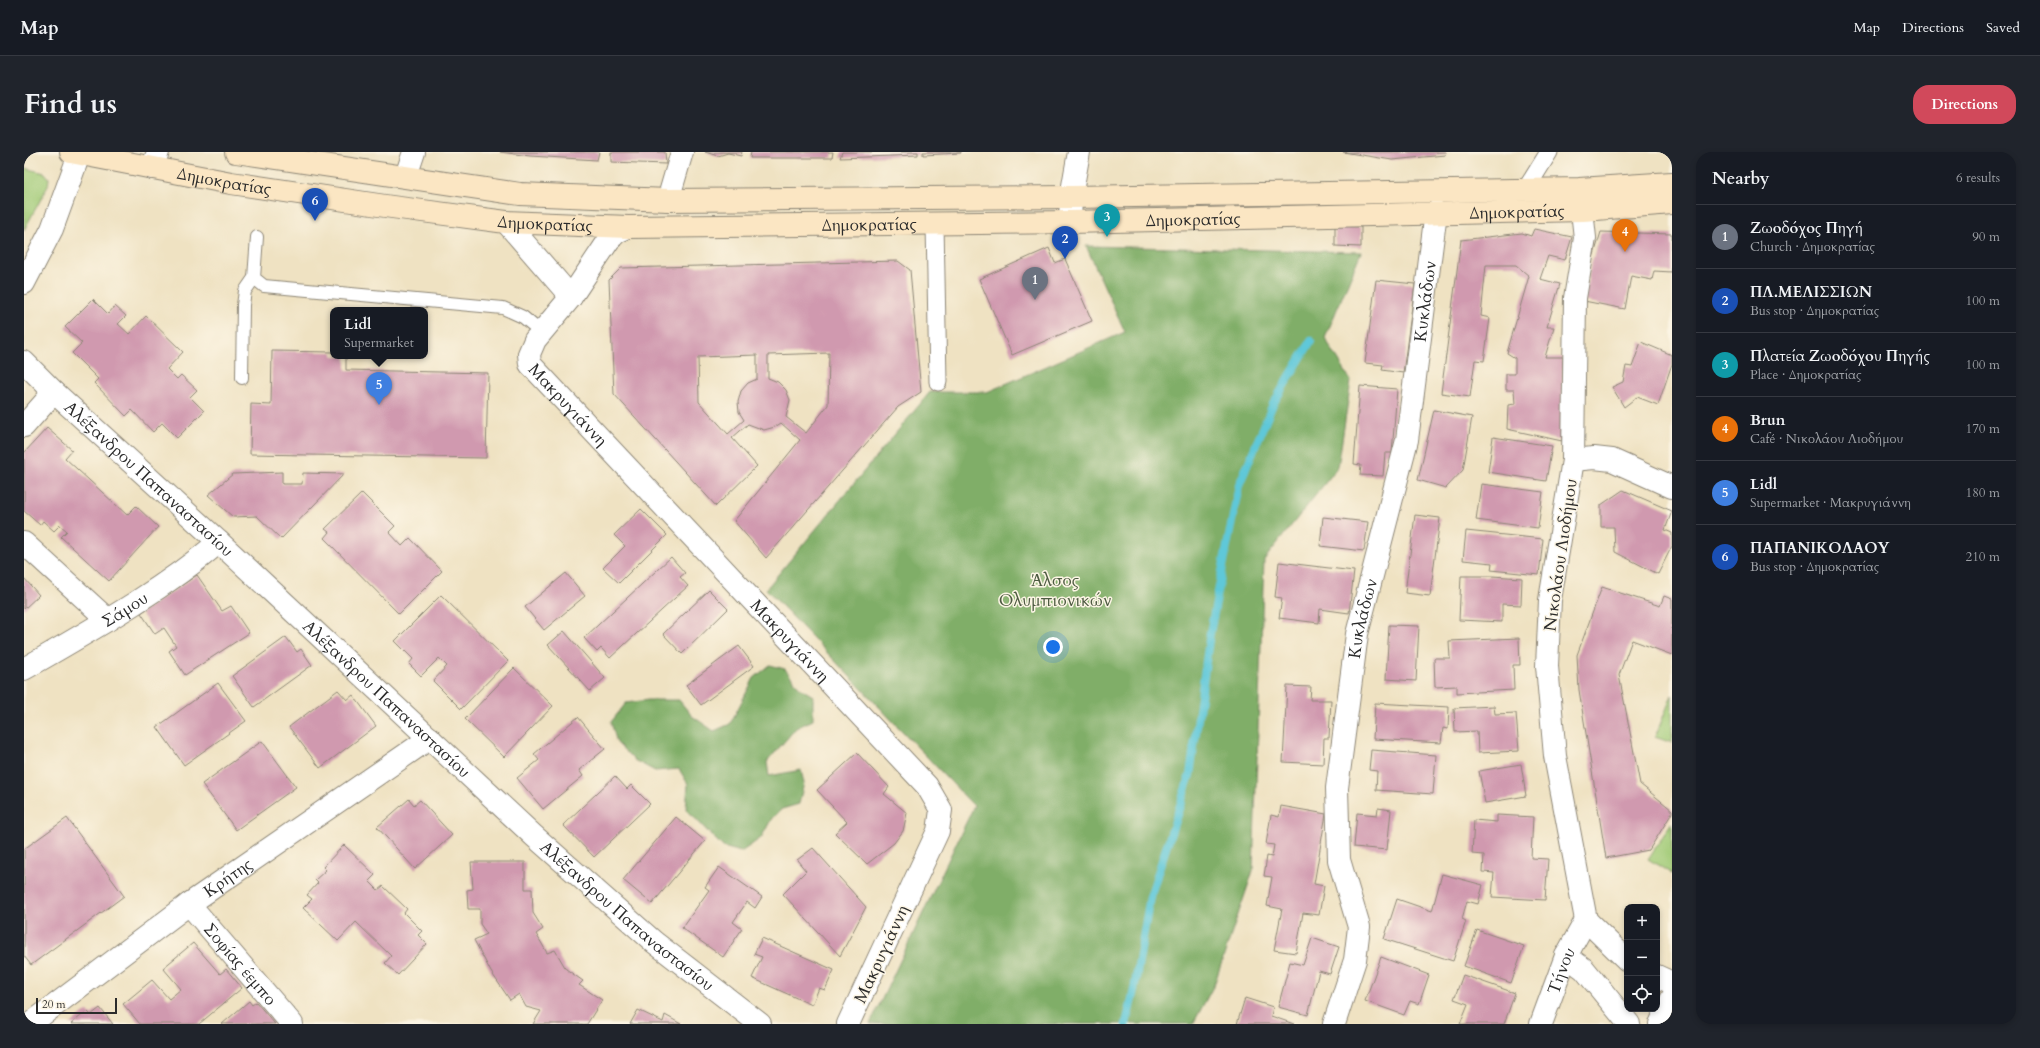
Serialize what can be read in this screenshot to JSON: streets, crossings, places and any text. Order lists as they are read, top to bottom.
{
  "streets": {
    "main road": ["Δημοκρατίας"],
    "street": [
      "Κυκλάδων",
      "Μακρυγιάννη",
      "Αλέξανδρου Παπαναστασίου",
      "Νικολάου Λιοδήμου",
      "Σάμου",
      "Κρήτης",
      "Σοφίας έεμπο",
      "Τήνου"
    ]
  },
  "crossings": [
    ["Δημοκρατίας", "Κυκλάδων"],
    ["Δημοκρατίας", "Μακρυγιάννη"],
    ["Δημοκρατίας", "Νικολάου Λιοδήμου"],
    ["Αλέξανδρου Παπαναστασίου", "Σάμου"],
    ["Αλέξανδρου Παπαναστασίου", "Κρήτης"],
    ["Νικολάου Λιοδήμου", "Τήνου"],
    ["Κρήτης", "Σοφίας έεμπο"]
  ],
  "parks": ["Άλσος Ολυμπιονικών"],
  "scale_bar": "20 m",
  "page": {
    "header": "Map",
    "nav": ["Map", "Directions", "Saved"],
    "title": "Find us",
    "buttons": "Directions",
    "heading": ["Nearby", "6 results"],
    "pins": [
      "6",
      "3",
      "4",
      "2",
      "1",
      "5"
    ],
    "list": [
      {
        "mark": "1",
        "name": "Ζωοδόχος Πηγή",
        "note": "Church · Δημοκρατίας",
        "value": "90 m"
      },
      {
        "mark": "2",
        "name": "ΠΛ.ΜΕΛΙΣΣΙΩΝ",
        "note": "Bus stop · Δημοκρατίας",
        "value": "100 m"
      },
      {
        "mark": "3",
        "name": "Πλατεία Ζωοδόχου Πηγής",
        "note": "Place · Δημοκρατίας",
        "value": "100 m"
      },
      {
        "mark": "4",
        "name": "Brun",
        "note": "Café · Νικολάου Λιοδήμου",
        "value": "170 m"
      },
      {
        "mark": "5",
        "name": "Lidl",
        "note": "Supermarket · Μακρυγιάννη",
        "value": "180 m"
      },
      {
        "mark": "6",
        "name": "ΠΑΠΑΝΙΚΟΛΑΟΥ",
        "note": "Bus stop · Δημοκρατίας",
        "value": "210 m"
      }
    ],
    "popup": ["Lidl", "Supermarket"],
    "map_buttons": ["+", "−"],
    "scale": "20 m"
  }
}
